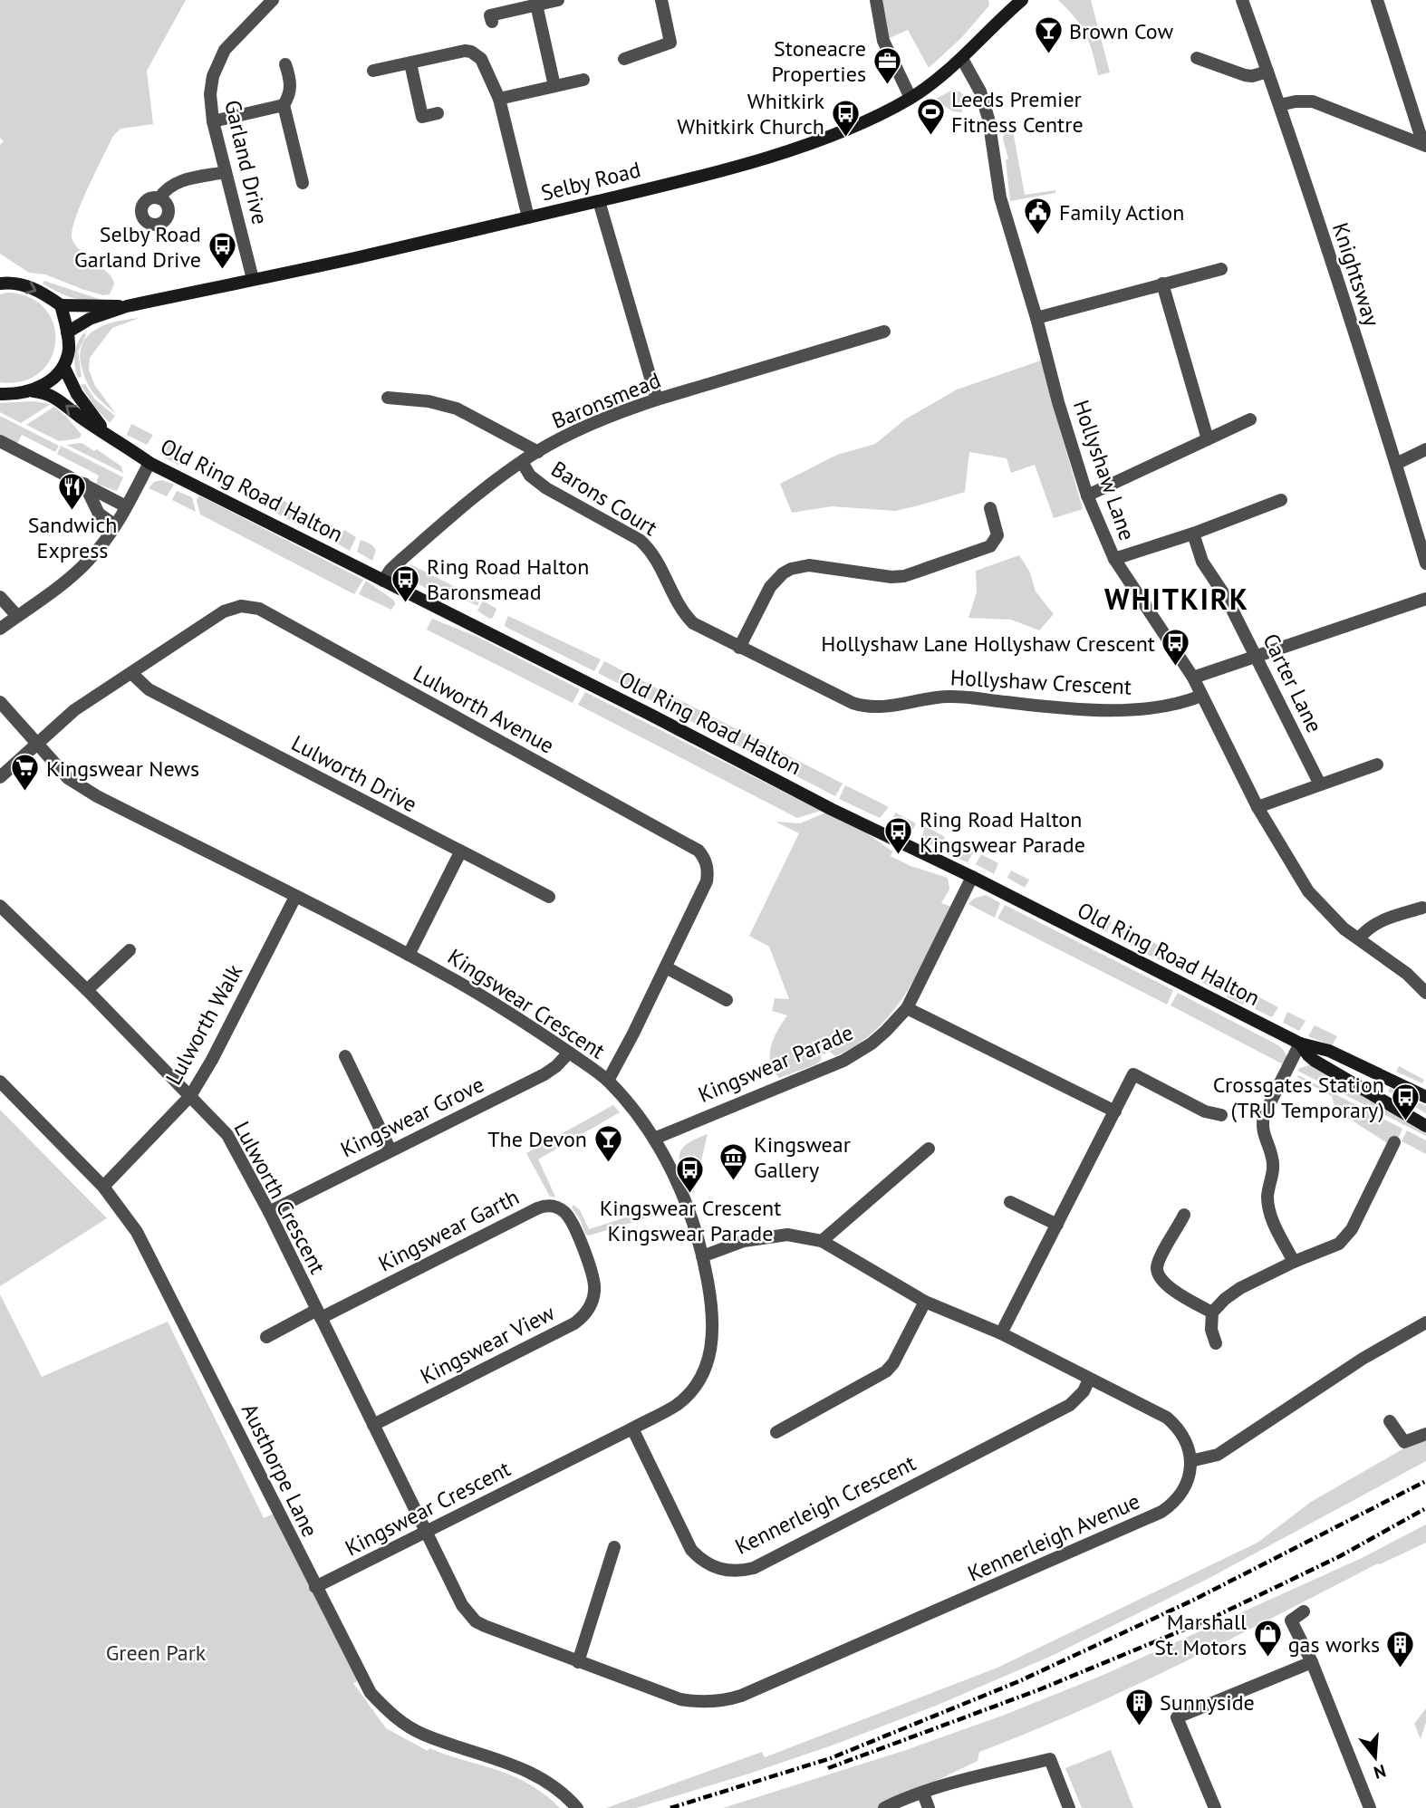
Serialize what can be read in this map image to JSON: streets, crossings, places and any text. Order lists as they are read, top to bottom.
{
  "streets": {
    "main road": ["Selby Road", "Old Ring Road Halton"],
    "street": [
      "Garland Drive",
      "Knightsway",
      "Baronsmead",
      "Hollyshaw Lane",
      "Barons Court",
      "Hollyshaw Crescent",
      "Carter Lane",
      "Lulworth Avenue",
      "Lulworth Drive",
      "Kingswear Crescent",
      "Lulworth Walk",
      "Kingswear Parade",
      "Kingswear Grove",
      "Lulworth Crescent",
      "Kingswear Garth",
      "Kingswear View",
      "Austhorpe Lane",
      "Kennerleigh Crescent",
      "Kennerleigh Avenue"
    ]
  },
  "crossings": [
    ["Garland Drive", "Selby Road"],
    ["Selby Road", "Hollyshaw Lane"],
    ["Baronsmead", "Old Ring Road Halton"],
    ["Baronsmead", "Barons Court"],
    ["Hollyshaw Lane", "Hollyshaw Crescent"],
    ["Old Ring Road Halton", "Kingswear Parade"],
    ["Barons Court", "Hollyshaw Crescent"],
    ["Lulworth Avenue", "Lulworth Drive"],
    ["Lulworth Avenue", "Kingswear Crescent"],
    ["Kingswear Crescent", "Lulworth Walk"],
    ["Kingswear Crescent", "Kingswear Parade"],
    ["Kingswear Crescent", "Kingswear Grove"],
    ["Kingswear Crescent", "Lulworth Crescent"],
    ["Kingswear Crescent", "Austhorpe Lane"],
    ["Kingswear Crescent", "Kennerleigh Crescent"],
    ["Kingswear Crescent", "Kennerleigh Avenue"],
    ["Lulworth Walk", "Lulworth Crescent"],
    ["Lulworth Walk", "Austhorpe Lane"],
    ["Kingswear Grove", "Lulworth Crescent"],
    ["Lulworth Crescent", "Kingswear Garth"],
    ["Lulworth Crescent", "Kingswear View"],
    ["Lulworth Crescent", "Kennerleigh Avenue"],
    ["Kingswear Garth", "Kingswear View"]
  ],
  "districts": ["WHITKIRK"],
  "parks": ["Green Park"],
  "places": {
    "bar": ["Brown Cow", "The Devon"],
    "office": ["Stoneacre Properties"],
    "sports": ["Leeds Premier Fitness Centre"],
    "bus stop": [
      "Whitkirk Whitkirk Church",
      "Selby Road Garland Drive",
      "Ring Road Halton Baronsmead",
      "Hollyshaw Lane Hollyshaw Crescent",
      "Ring Road Halton Kingswear Parade",
      "Crossgates Station (TRU Temporary)",
      "Kingswear Crescent Kingswear Parade"
    ],
    "public building": ["Family Action"],
    "restaurant": ["Sandwich Express"],
    "supermarket": ["Kingswear News"],
    "museum": ["Kingswear Gallery"],
    "shop": ["Marshall St. Motors"],
    "building": ["gas works", "Sunnyside"]
  },
  "north": "bottom"
}
